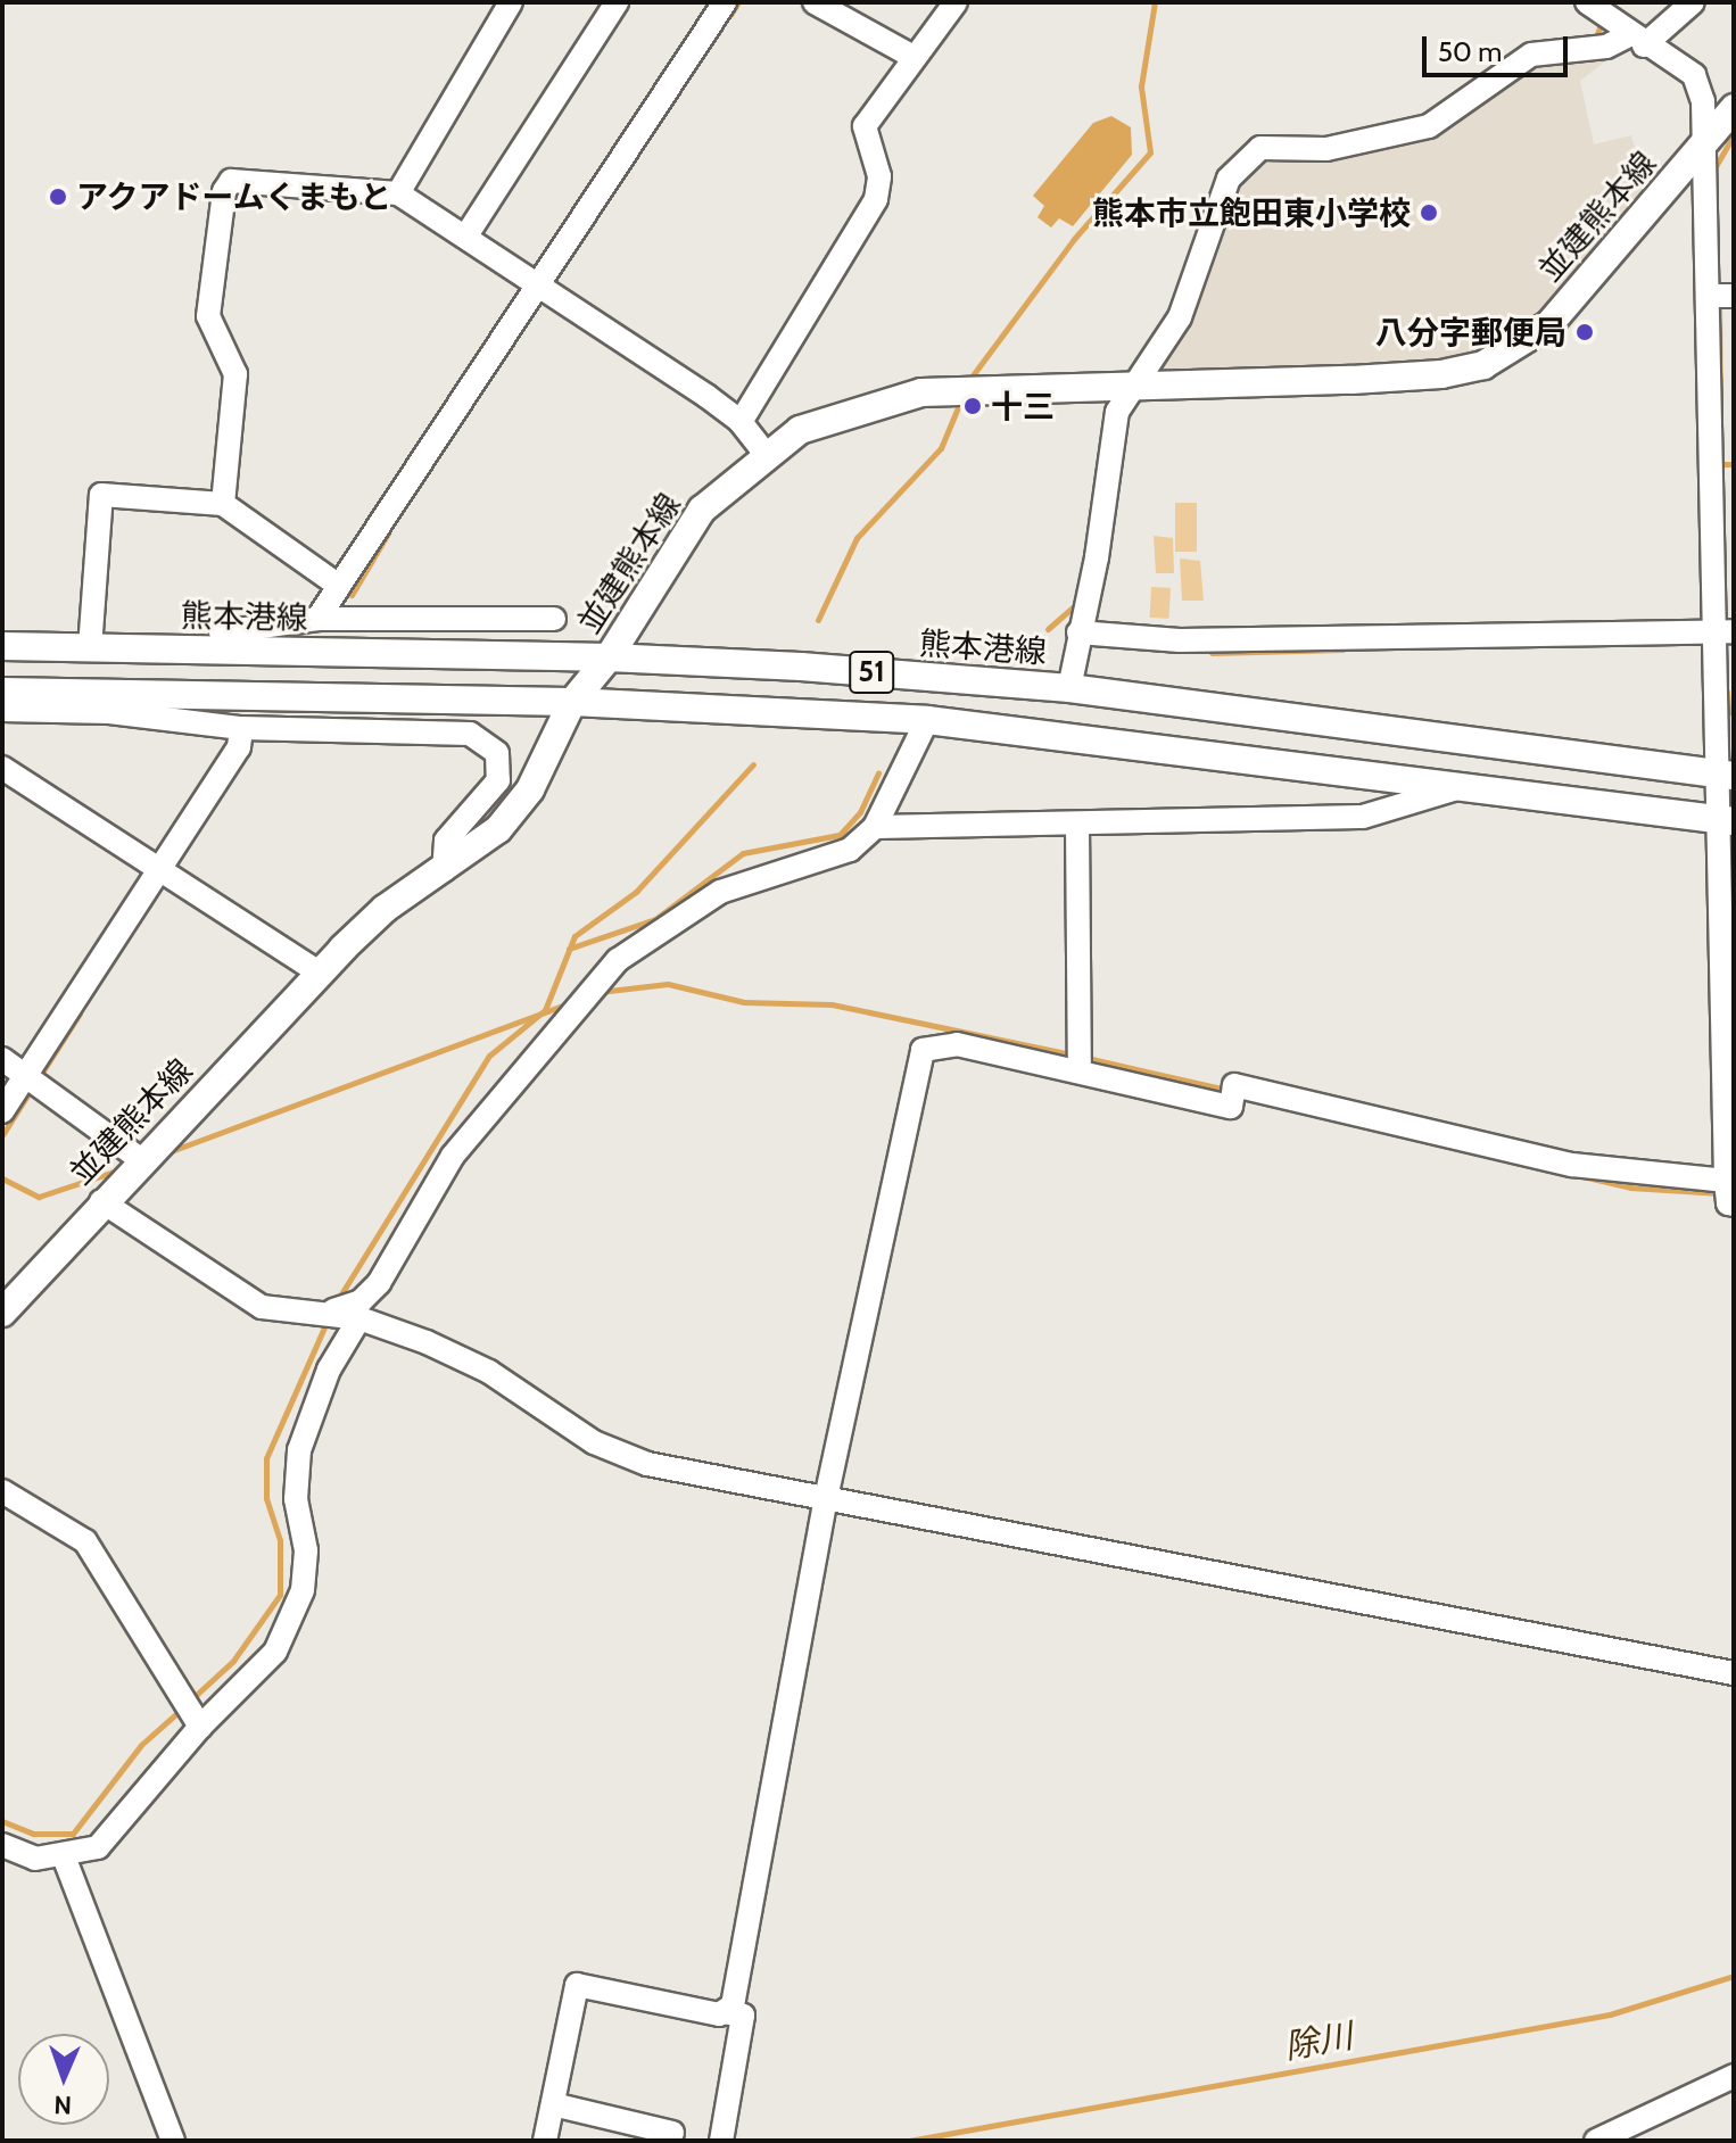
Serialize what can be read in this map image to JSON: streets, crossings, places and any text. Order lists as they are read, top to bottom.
{
  "streets": {
    "main road": ["並建熊本線", "熊本港線", "51"]
  },
  "crossings": [
    ["並建熊本線", "熊本港線"],
    ["並建熊本線", "51"]
  ],
  "water": ["除川"],
  "places": [
    "アクアドームくまもと",
    "熊本市立飽田東小学校",
    "八分字郵便局",
    "十三"
  ],
  "scale_bar": "50 m",
  "north": "bottom"
}
